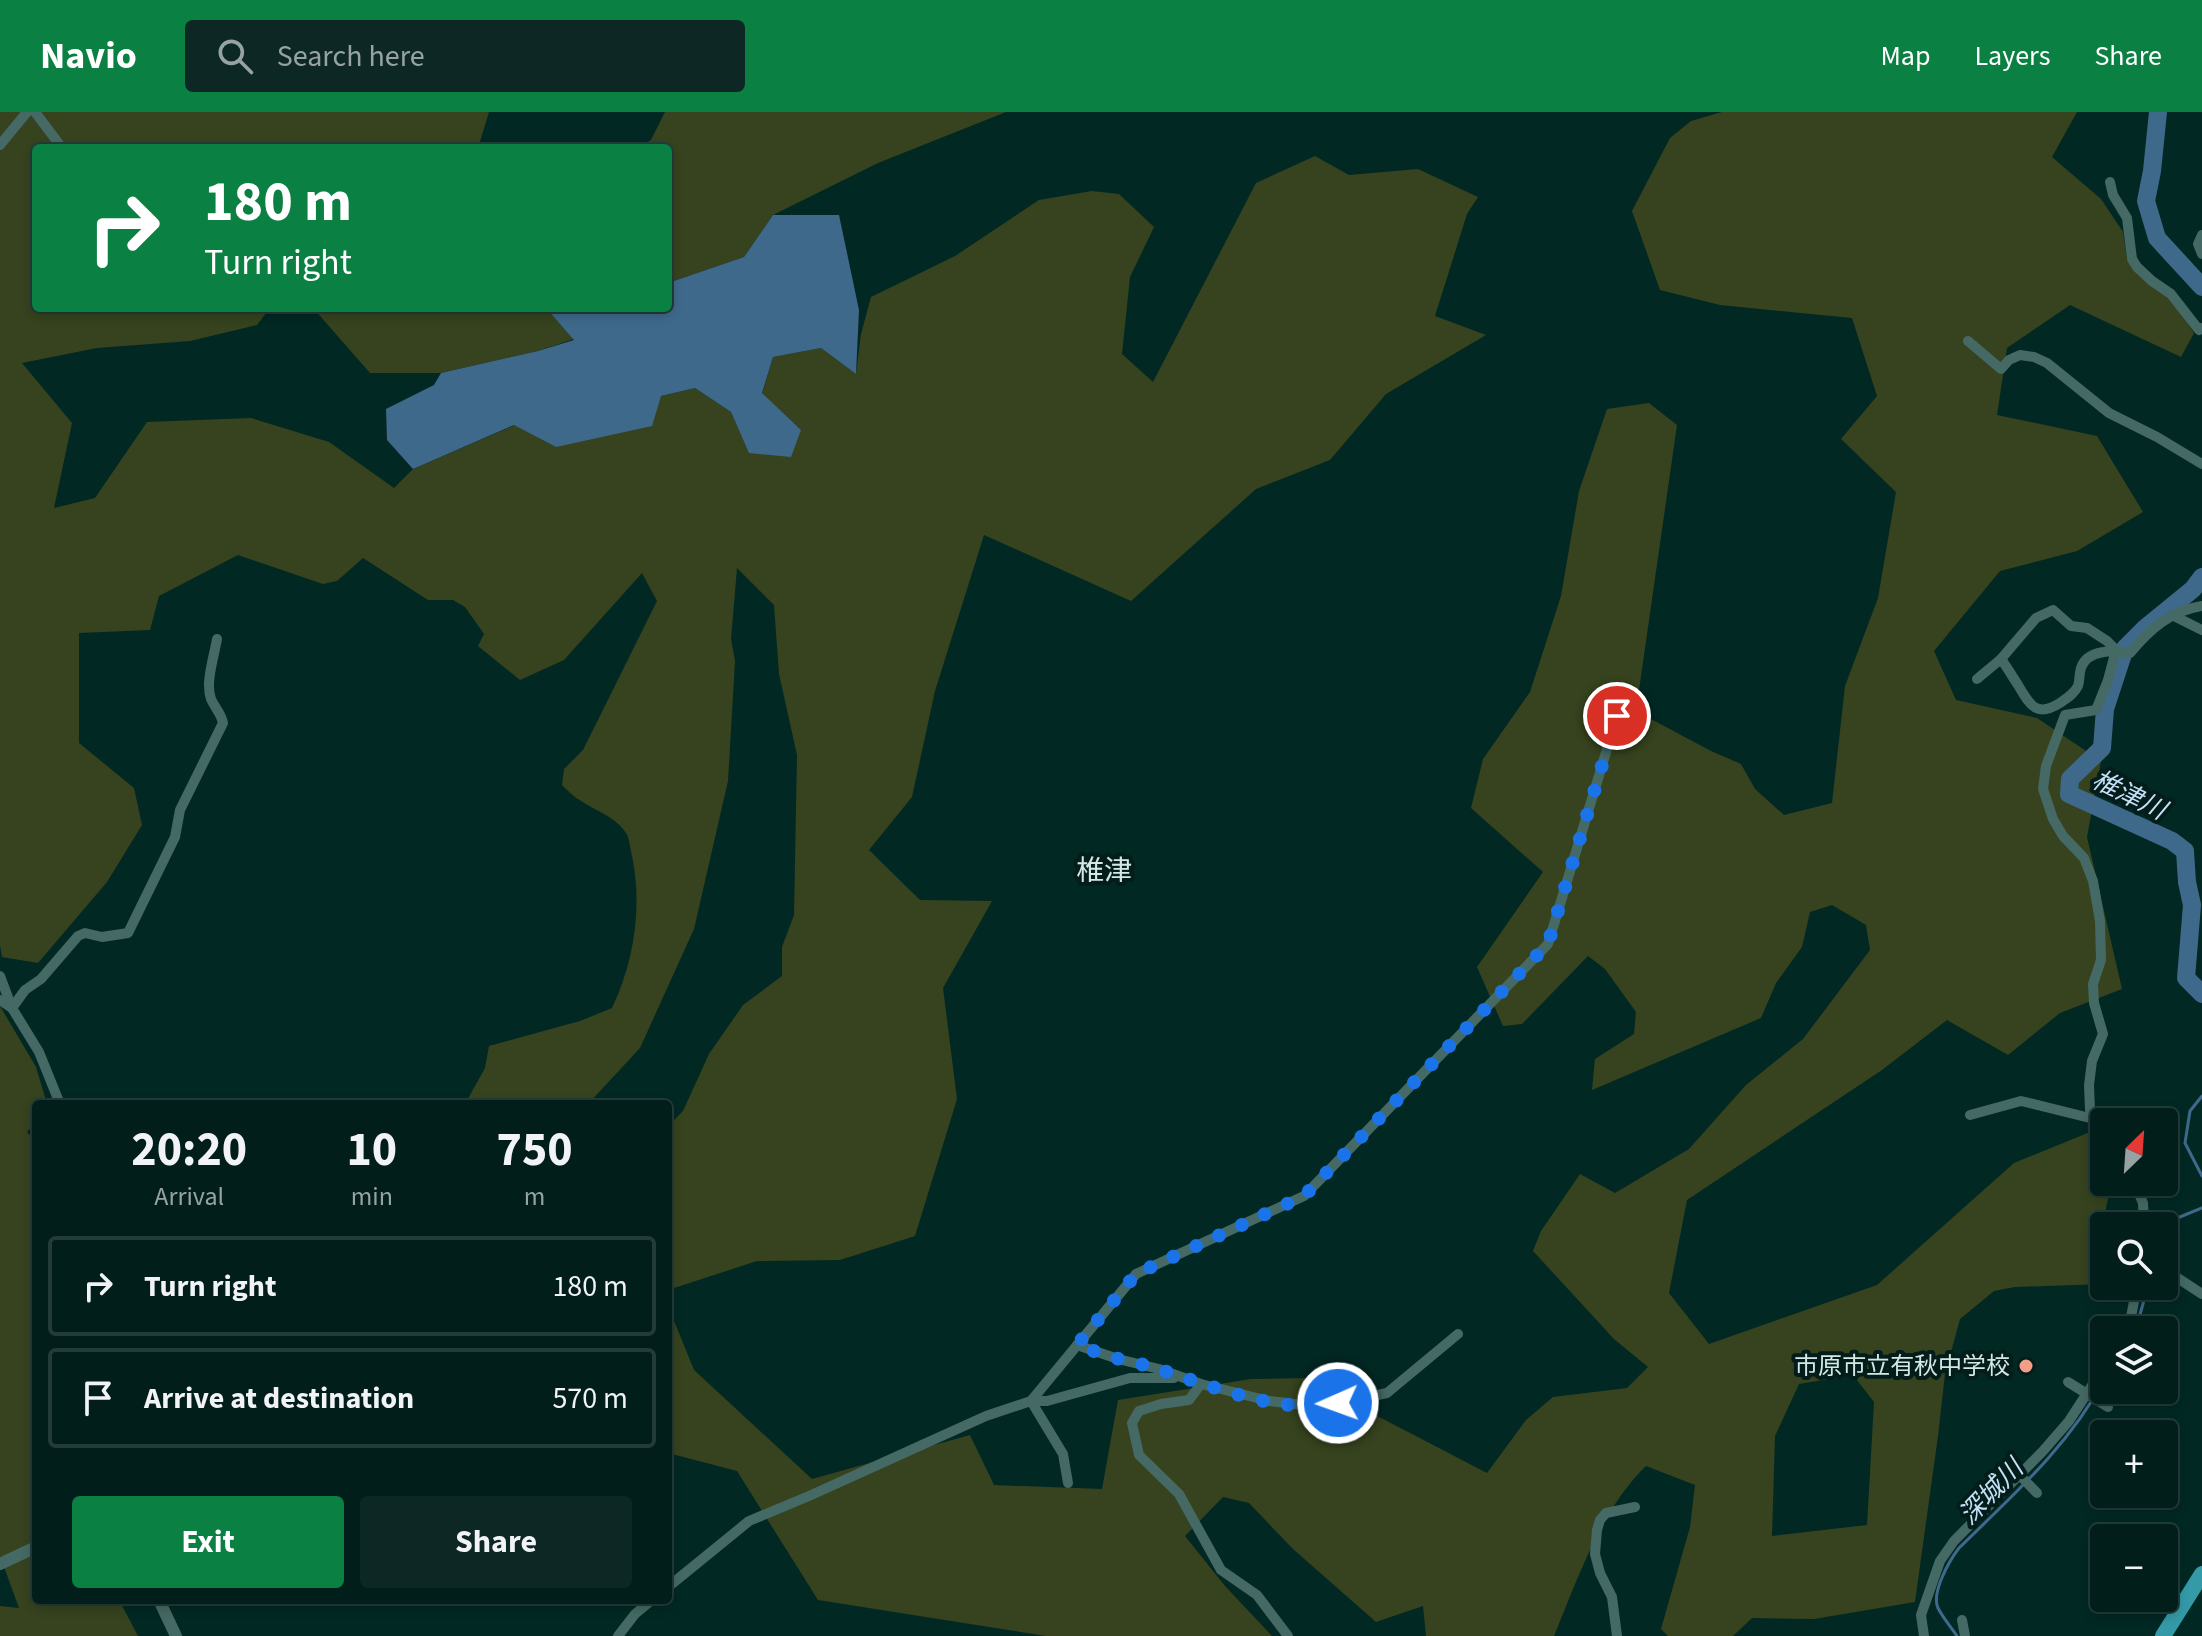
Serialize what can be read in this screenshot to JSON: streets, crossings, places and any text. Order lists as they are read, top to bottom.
{
  "districts": ["椎津"],
  "water": ["椎津川", "深城川"],
  "places": ["市原市立有秋中学校"],
  "north": "top right",
  "page": {
    "header": "Navio",
    "search": "Search here",
    "nav": ["Map", "Layers", "Share"],
    "turn": ["180 m", "Turn right"],
    "eta": [
      "20:20",
      "Arrival",
      "10",
      "min",
      "750",
      "m"
    ],
    "map_buttons": ["+", "−"],
    "list": [
      {
        "name": "Turn right",
        "value": "180 m"
      },
      {
        "name": "Arrive at destination",
        "value": "570 m"
      }
    ],
    "buttons": ["Exit", "Share"]
  }
}
